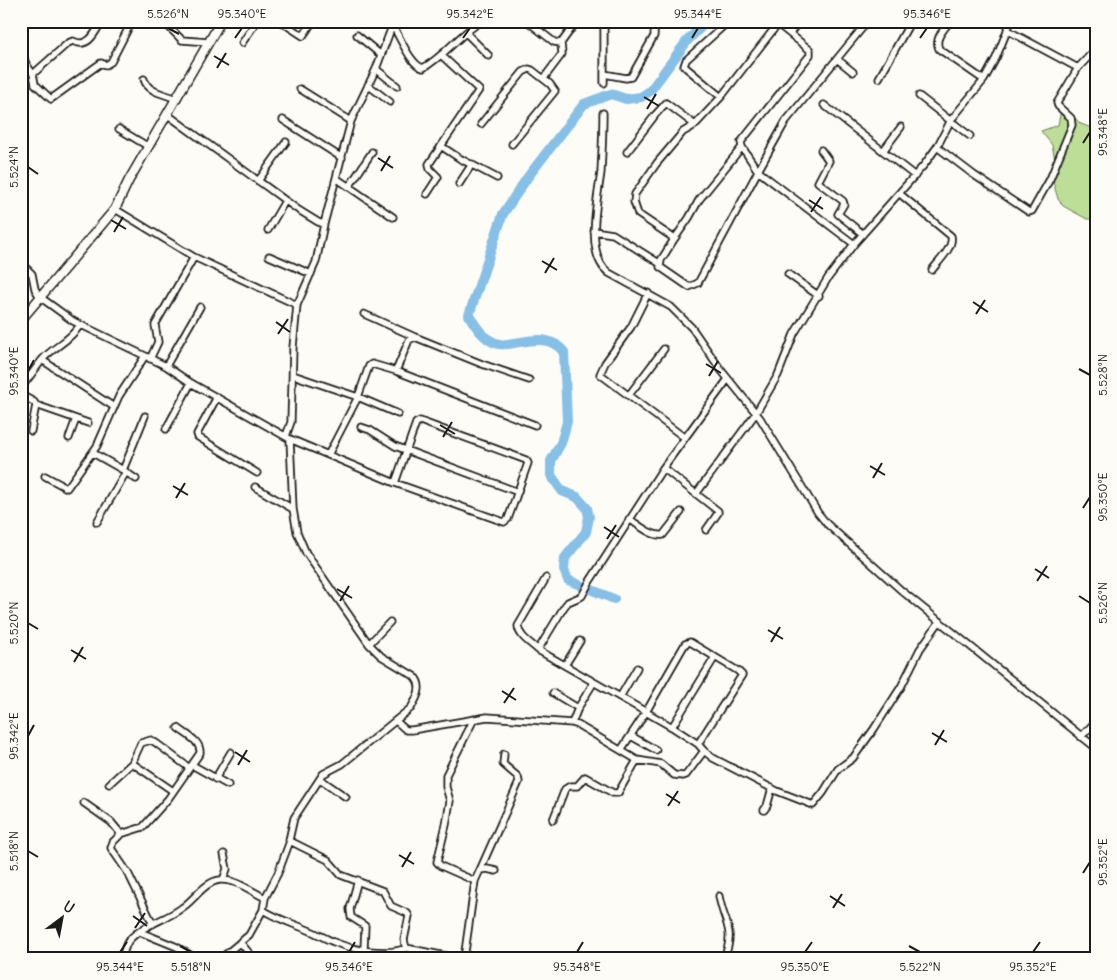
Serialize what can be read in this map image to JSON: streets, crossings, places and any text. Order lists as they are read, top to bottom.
{
  "north": "top right",
  "coordinates": [
    "5.526°N",
    "95.340°E",
    "95.342°E",
    "95.344°E",
    "95.346°E",
    "95.348°E",
    "5.524°N",
    "5.528°N",
    "95.350°E",
    "5.520°N",
    "5.518°N",
    "95.352°E",
    "5.522°N"
  ]
}
